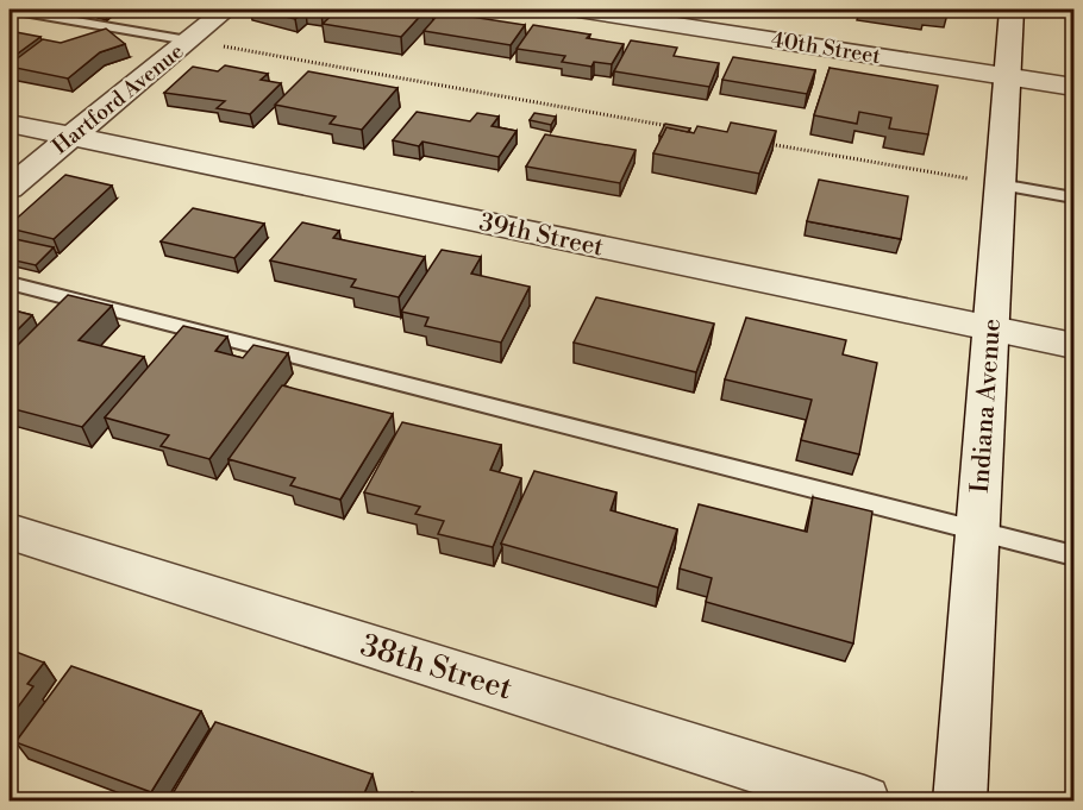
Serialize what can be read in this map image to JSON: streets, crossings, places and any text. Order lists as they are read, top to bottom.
{
  "streets": {
    "street": [
      "40th Street",
      "Hartford Avenue",
      "39th Street",
      "Indiana Avenue",
      "38th Street"
    ]
  },
  "crossings": [
    ["40th Street", "Indiana Avenue"],
    ["Hartford Avenue", "39th Street"],
    ["39th Street", "Indiana Avenue"]
  ]
}
